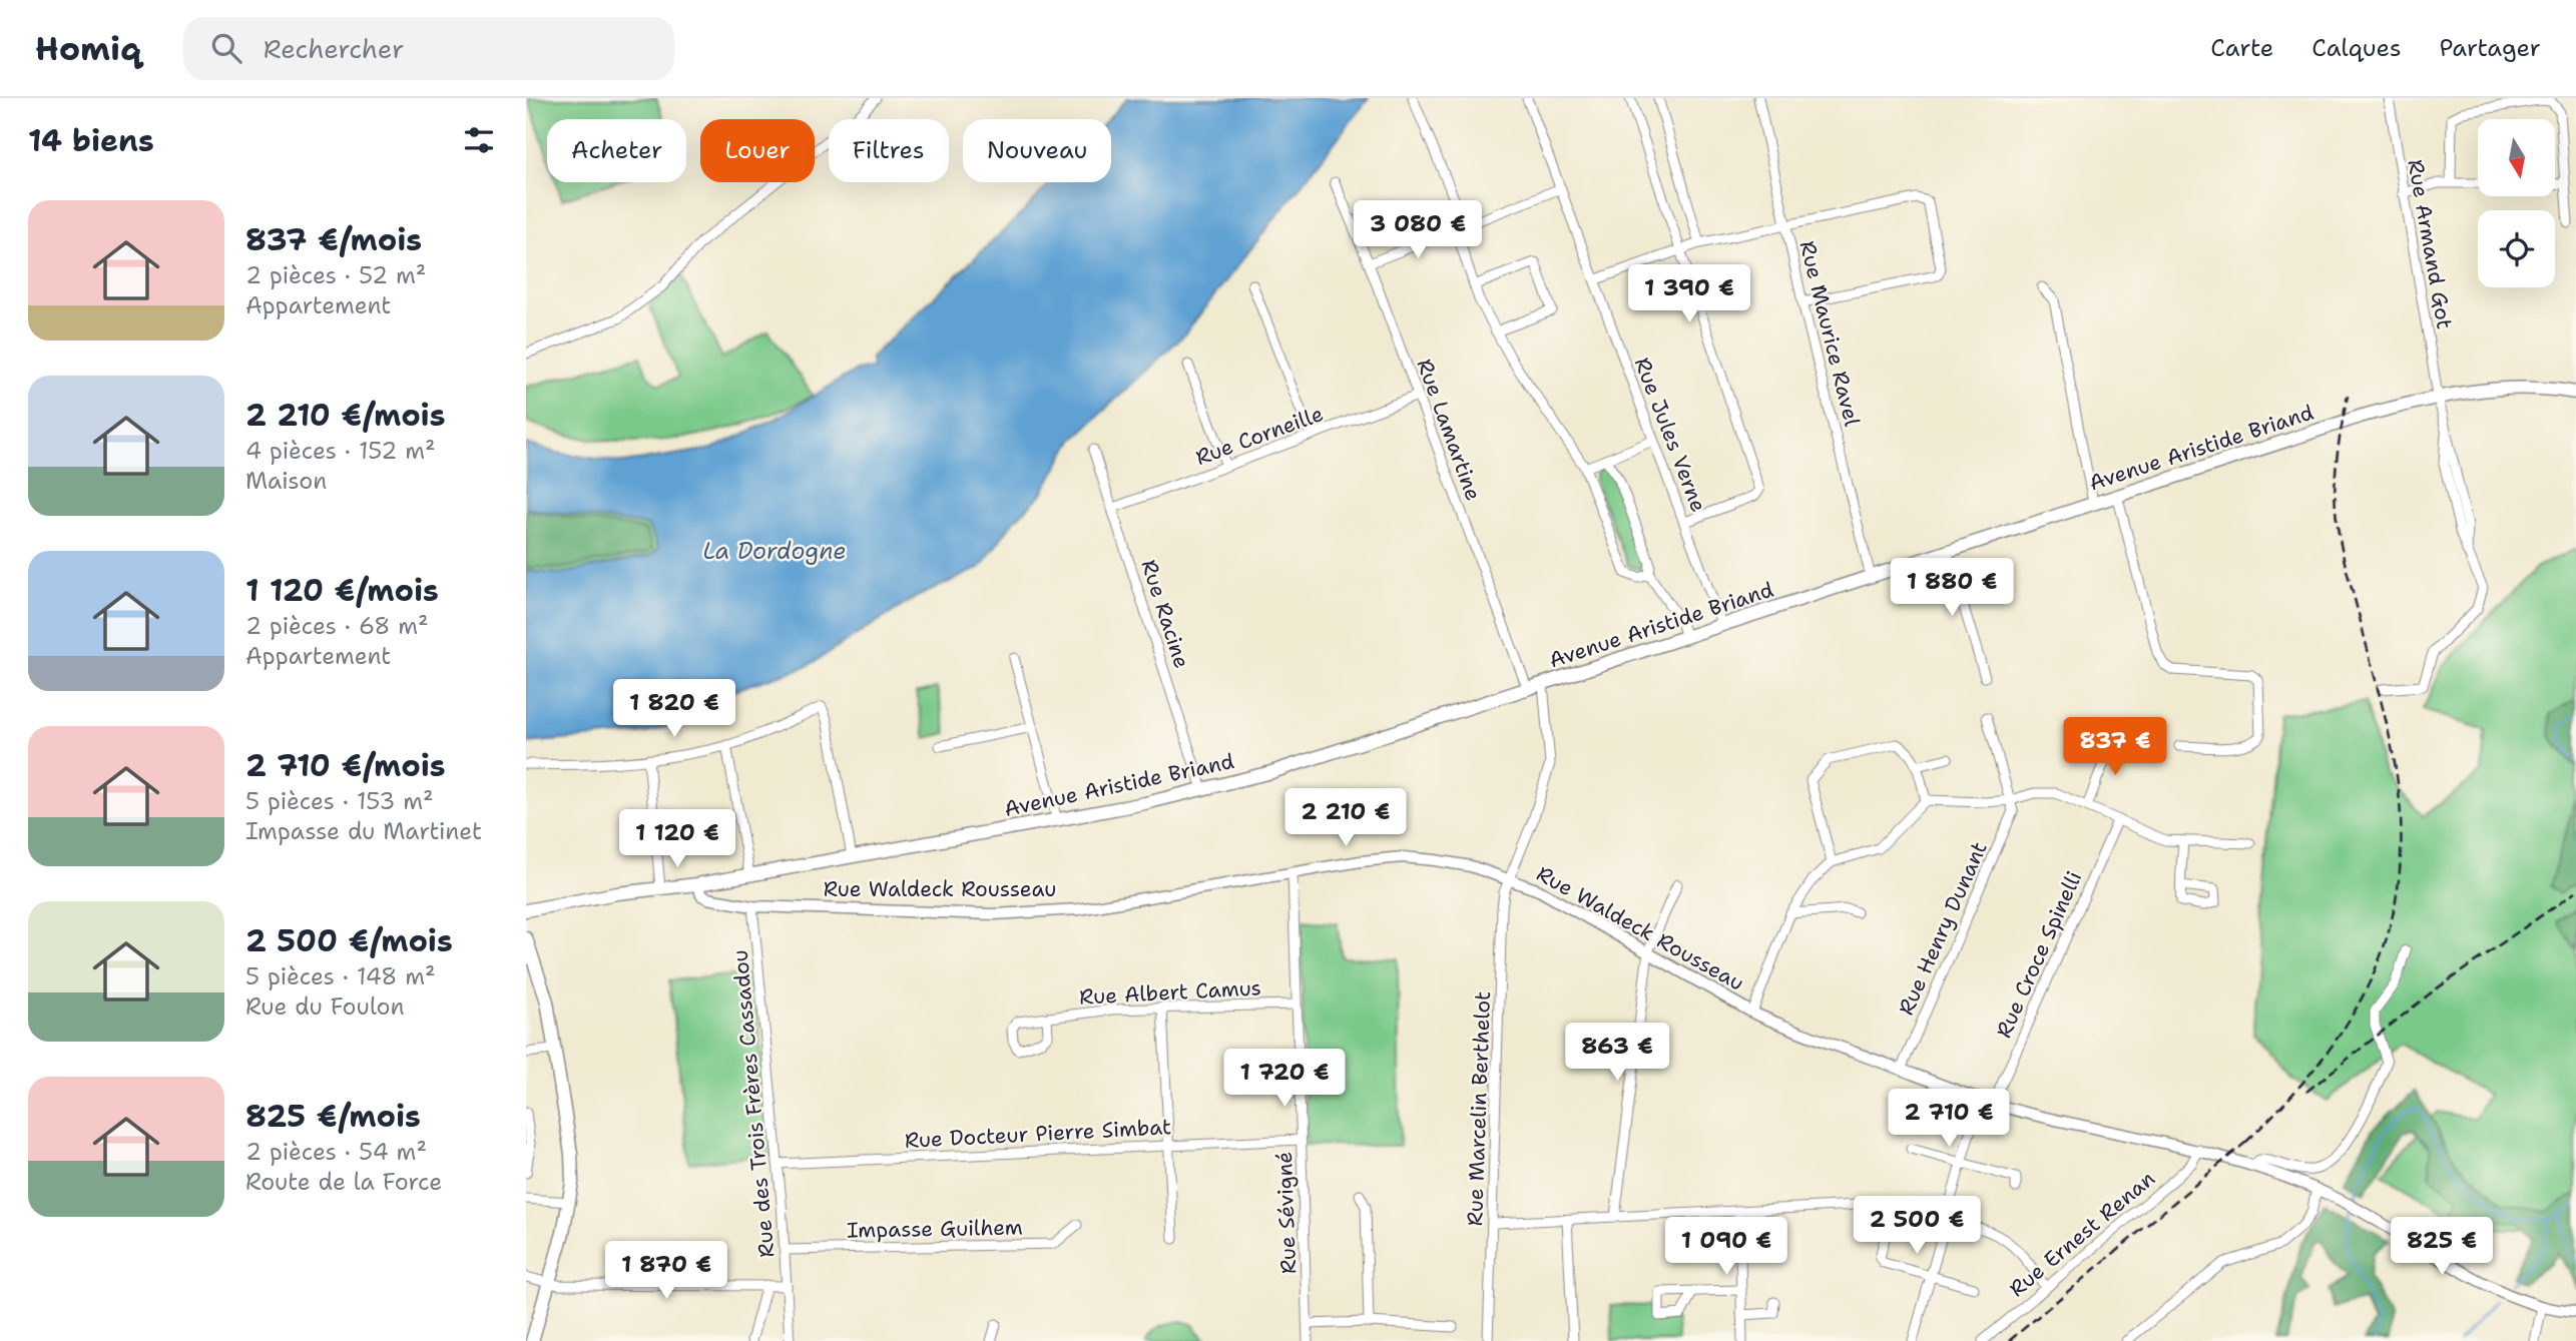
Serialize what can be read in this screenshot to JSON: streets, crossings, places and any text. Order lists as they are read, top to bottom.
{
  "streets": {
    "main road": ["Avenue Aristide Briand"],
    "street": [
      "Rue Armand Got",
      "Rue Maurice Ravel",
      "Rue Lamartine",
      "Rue Jules Verne",
      "Rue Corneille",
      "Rue Racine",
      "Rue Waldeck Rousseau",
      "Rue Henry Dunant",
      "Rue Croce Spinelli",
      "Rue Albert Camus",
      "Rue des Trois Frères Cassadou",
      "Rue Marcelin Berthelot",
      "Rue Docteur Pierre Simbat",
      "Rue Sévigné",
      "Impasse Guilhem",
      "Rue Ernest Renan"
    ]
  },
  "crossings": [
    ["Rue Armand Got", "Avenue Aristide Briand"],
    ["Rue Maurice Ravel", "Avenue Aristide Briand"],
    ["Rue Lamartine", "Rue Corneille"],
    ["Rue Lamartine", "Avenue Aristide Briand"],
    ["Rue Jules Verne", "Avenue Aristide Briand"],
    ["Rue Corneille", "Rue Racine"],
    ["Avenue Aristide Briand", "Rue Racine"],
    ["Avenue Aristide Briand", "Rue Waldeck Rousseau"],
    ["Avenue Aristide Briand", "Rue Marcelin Berthelot"],
    ["Rue Waldeck Rousseau", "Rue Henry Dunant"],
    ["Rue Waldeck Rousseau", "Rue Croce Spinelli"],
    ["Rue Waldeck Rousseau", "Rue des Trois Frères Cassadou"],
    ["Rue Waldeck Rousseau", "Rue Marcelin Berthelot"],
    ["Rue Waldeck Rousseau", "Rue Sévigné"],
    ["Rue Waldeck Rousseau", "Rue Ernest Renan"],
    ["Rue Albert Camus", "Rue Sévigné"],
    ["Rue des Trois Frères Cassadou", "Rue Docteur Pierre Simbat"],
    ["Rue des Trois Frères Cassadou", "Impasse Guilhem"],
    ["Rue Docteur Pierre Simbat", "Rue Sévigné"]
  ],
  "water": ["La Dordogne"],
  "north": "bottom",
  "page": {
    "header": "Homiq",
    "search": "Rechercher",
    "nav": ["Carte", "Calques", "Partager"],
    "heading": "14 biens",
    "chip": [
      "Acheter",
      "Louer",
      "Filtres",
      "Nouveau"
    ],
    "list": [
      {
        "name": "837 €/mois",
        "note": "2 pièces · 52 m² · Appartement"
      },
      {
        "name": "2 210 €/mois",
        "note": "4 pièces · 152 m² · Maison"
      },
      {
        "name": "1 120 €/mois",
        "note": "2 pièces · 68 m² · Appartement"
      },
      {
        "name": "2 710 €/mois",
        "note": "5 pièces · 153 m² · Impasse du Martinet"
      },
      {
        "name": "2 500 €/mois",
        "note": "5 pièces · 148 m² · Rue du Foulon"
      },
      {
        "name": "825 €/mois",
        "note": "2 pièces · 54 m² · Route de la Force"
      }
    ],
    "price": [
      "3 080 €",
      "1 390 €",
      "1 880 €",
      "1 820 €",
      "837 €",
      "2 210 €",
      "1 120 €",
      "863 €",
      "1 720 €",
      "2 710 €",
      "2 500 €",
      "1 090 €",
      "825 €",
      "1 870 €"
    ]
  }
}
